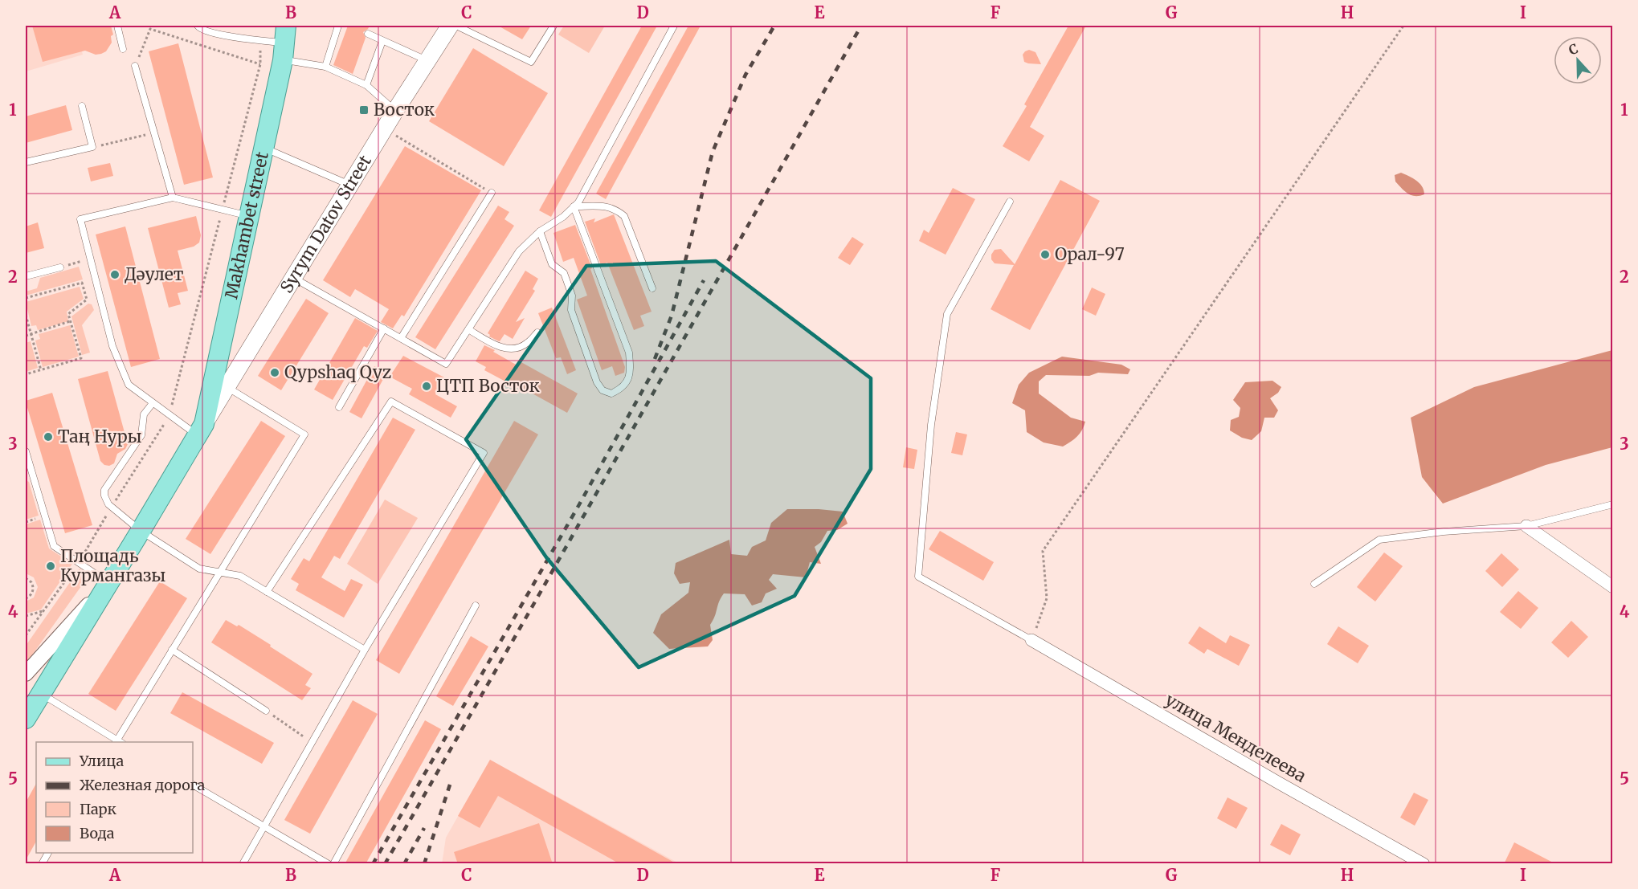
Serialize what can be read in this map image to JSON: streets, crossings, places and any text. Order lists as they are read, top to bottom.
{
  "streets": {
    "main road": ["Syrym Datov Street", "Makhambet street"],
    "street": ["улица Менделеева"]
  },
  "crossings": [
    ["Syrym Datov Street", "Makhambet street"]
  ],
  "places": {
    "transit": ["Восток"],
    "other": [
      "Орал-97",
      "Дәулет",
      "Qypshaq Qyz",
      "ЦТП Восток",
      "Таң Нуры",
      "Площадь Курмангазы"
    ]
  },
  "legend": [
    "Улица",
    "Железная дорога",
    "Парк",
    "Вода"
  ],
  "north": "top",
  "grid": {
    "columns": [
      "A",
      "B",
      "C",
      "D",
      "E",
      "F",
      "G",
      "H",
      "I"
    ],
    "rows": [
      "1",
      "2",
      "3",
      "4",
      "5"
    ]
  }
}
